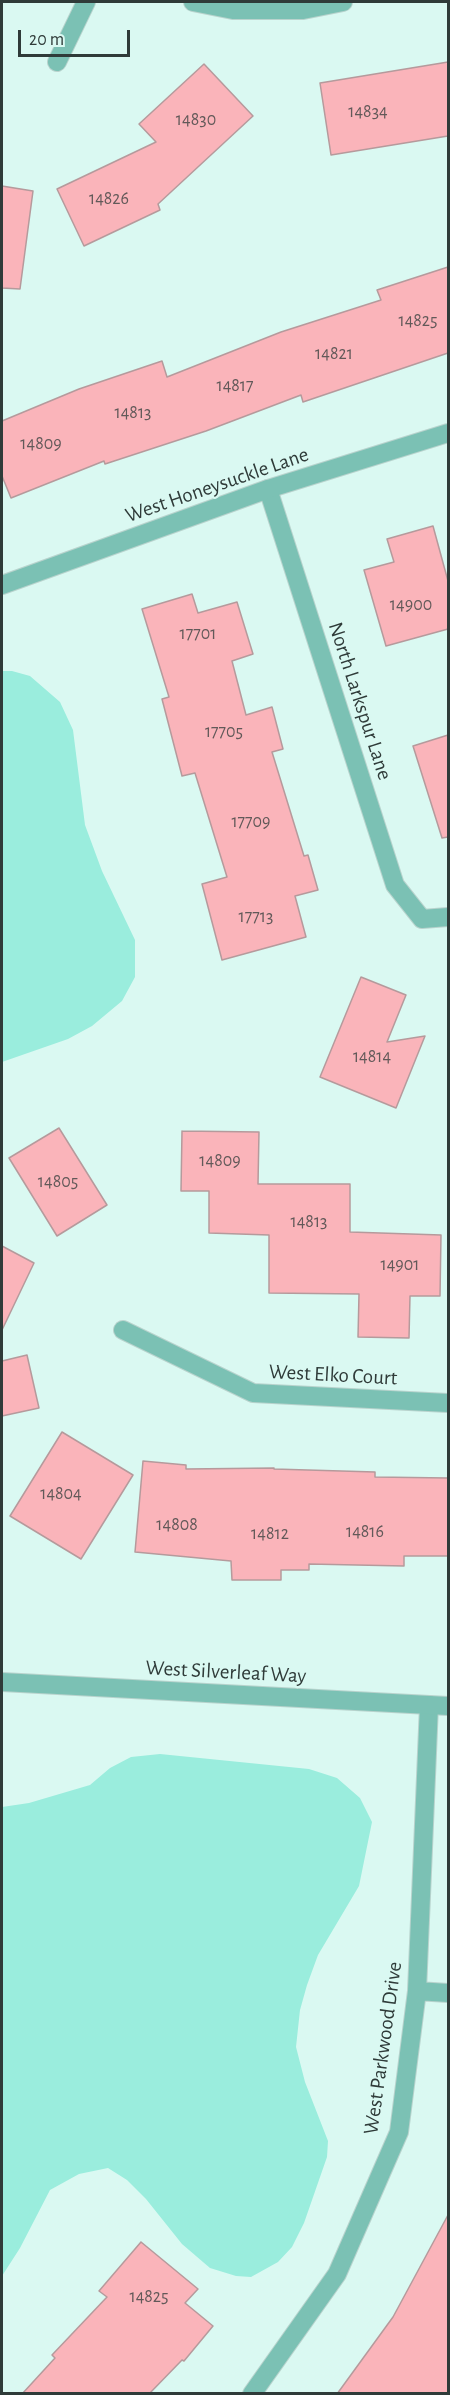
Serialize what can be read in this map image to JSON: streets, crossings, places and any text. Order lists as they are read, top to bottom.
{
  "streets": {
    "street": [
      "West Honeysuckle Lane",
      "North Larkspur Lane",
      "West Elko Court",
      "West Silverleaf Way",
      "West Parkwood Drive"
    ]
  },
  "crossings": [
    ["West Honeysuckle Lane", "North Larkspur Lane"],
    ["West Silverleaf Way", "West Parkwood Drive"]
  ],
  "house_numbers": [
    "14834",
    "14830",
    "14826",
    "14825",
    "14821",
    "14817",
    "14813",
    "14809",
    "14900",
    "17701",
    "17705",
    "17709",
    "17713",
    "14814",
    "14809",
    "14805",
    "14813",
    "14901",
    "14804",
    "14808",
    "14816",
    "14812",
    "14825"
  ],
  "scale_bar": "20 m"
}
